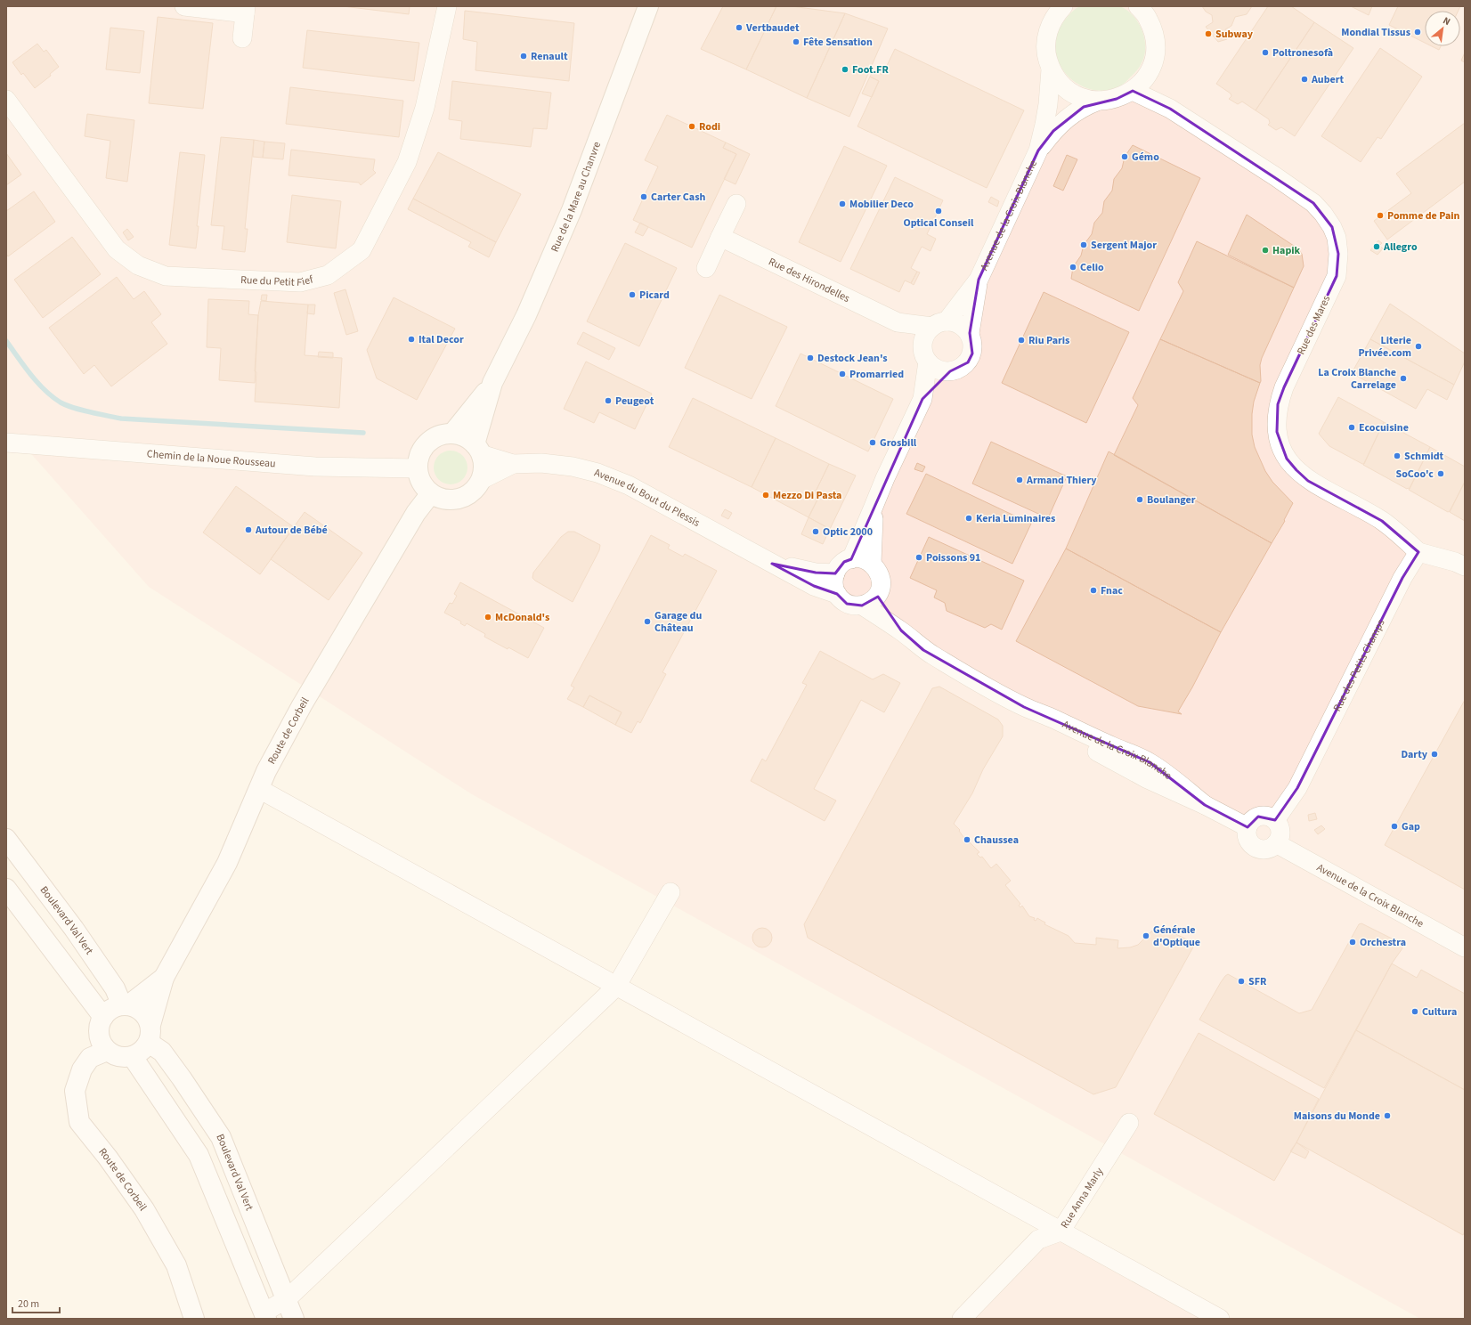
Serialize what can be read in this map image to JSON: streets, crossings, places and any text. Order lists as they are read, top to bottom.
{
  "streets": {
    "street": [
      "Rue de la Mare au Chanvre",
      "Avenue de la Croix Blanche",
      "Rue du Petit Fief",
      "Rue des Hirondelles",
      "Rue des Mares",
      "Chemin de la Noue Rousseau",
      "Avenue du Bout du Plessis",
      "Rue des Petits Champs",
      "Route de Corbeil",
      "Boulevard Val Vert",
      "Rue Anna Marly"
    ]
  },
  "crossings": [
    ["Rue de la Mare au Chanvre", "Chemin de la Noue Rousseau"],
    ["Rue de la Mare au Chanvre", "Avenue du Bout du Plessis"],
    ["Rue de la Mare au Chanvre", "Route de Corbeil"],
    ["Avenue de la Croix Blanche", "Rue des Hirondelles"],
    ["Avenue de la Croix Blanche", "Avenue du Bout du Plessis"],
    ["Avenue de la Croix Blanche", "Rue des Petits Champs"],
    ["Rue des Mares", "Rue des Petits Champs"],
    ["Chemin de la Noue Rousseau", "Avenue du Bout du Plessis"],
    ["Chemin de la Noue Rousseau", "Route de Corbeil"],
    ["Avenue du Bout du Plessis", "Route de Corbeil"],
    ["Route de Corbeil", "Boulevard Val Vert"]
  ],
  "places": [
    "Vertbaudet",
    "Mondial Tissus",
    "Subway",
    "Fête Sensation",
    "Poltronesofà",
    "Renault",
    "Foot.FR",
    "Aubert",
    "Rodi",
    "Gémo",
    "Carter Cash",
    "Mobilier Deco",
    "Optical Conseil",
    "Pomme de Pain",
    "Sergent Major",
    "Allegro",
    "Hapik",
    "Celio",
    "Picard",
    "Ital Decor",
    "Riu Paris",
    "Literie Privée.com",
    "Destock Jean's",
    "Promarried",
    "La Croix Blanche Carrelage",
    "Peugeot",
    "Ecocuisine",
    "Grosbill",
    "Schmidt",
    "SoCoo'c",
    "Armand Thiery",
    "Mezzo Di Pasta",
    "Boulanger",
    "Keria Luminaires",
    "Autour de Bébé",
    "Optic 2000",
    "Poissons 91",
    "Fnac",
    "McDonald's",
    "Garage du Château",
    "Darty",
    "Gap",
    "Chaussea",
    "Générale d'Optique",
    "Orchestra",
    "SFR",
    "Cultura",
    "Maisons du Monde"
  ],
  "scale_bar": "20 m",
  "north": "top right"
}
